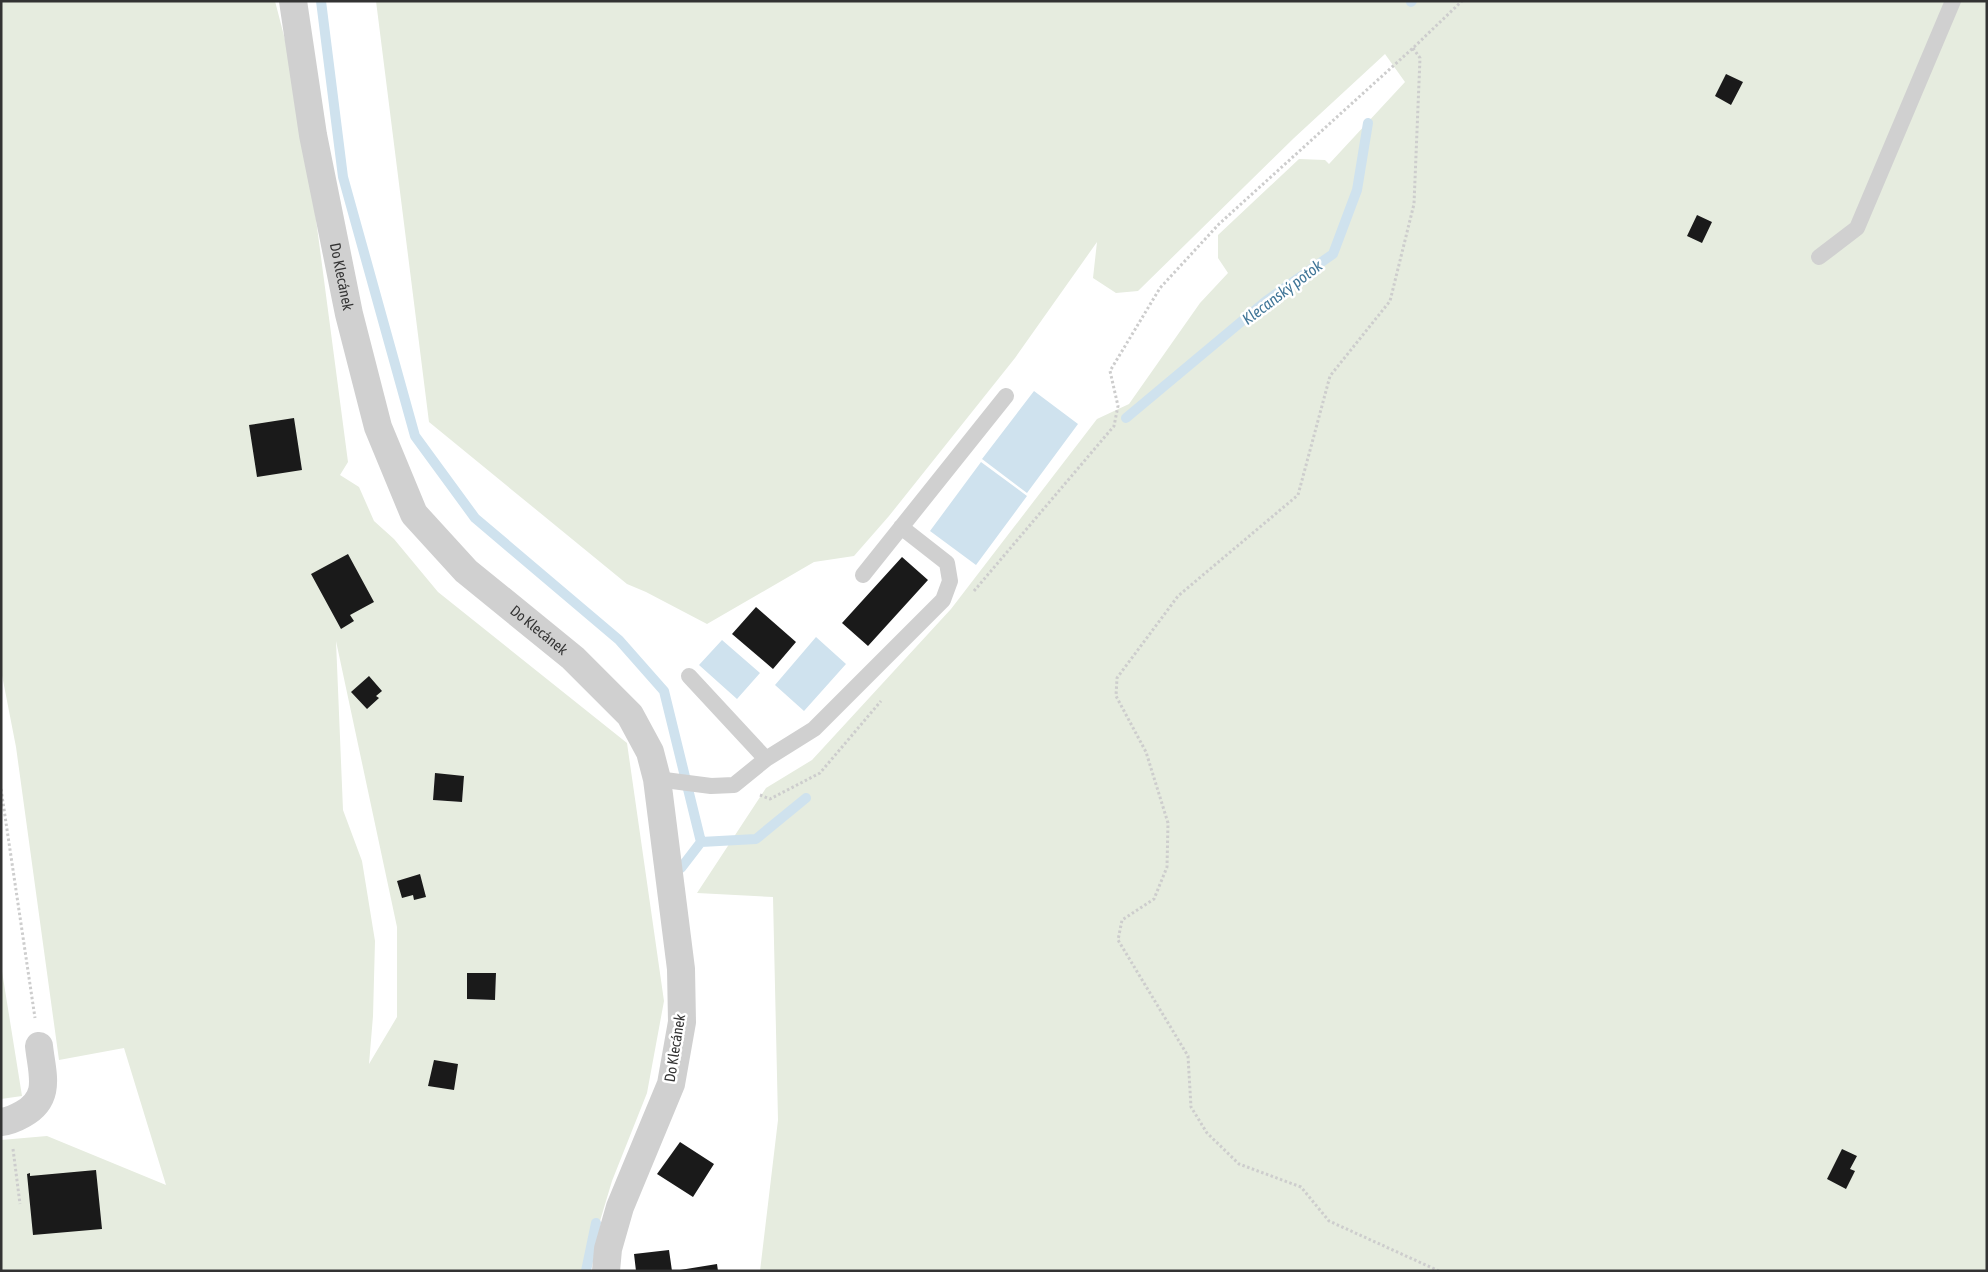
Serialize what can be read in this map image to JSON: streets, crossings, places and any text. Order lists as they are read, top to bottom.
{
  "streets": {
    "street": ["Do Klecánek"]
  },
  "water": ["Klecanský potok"]
}
